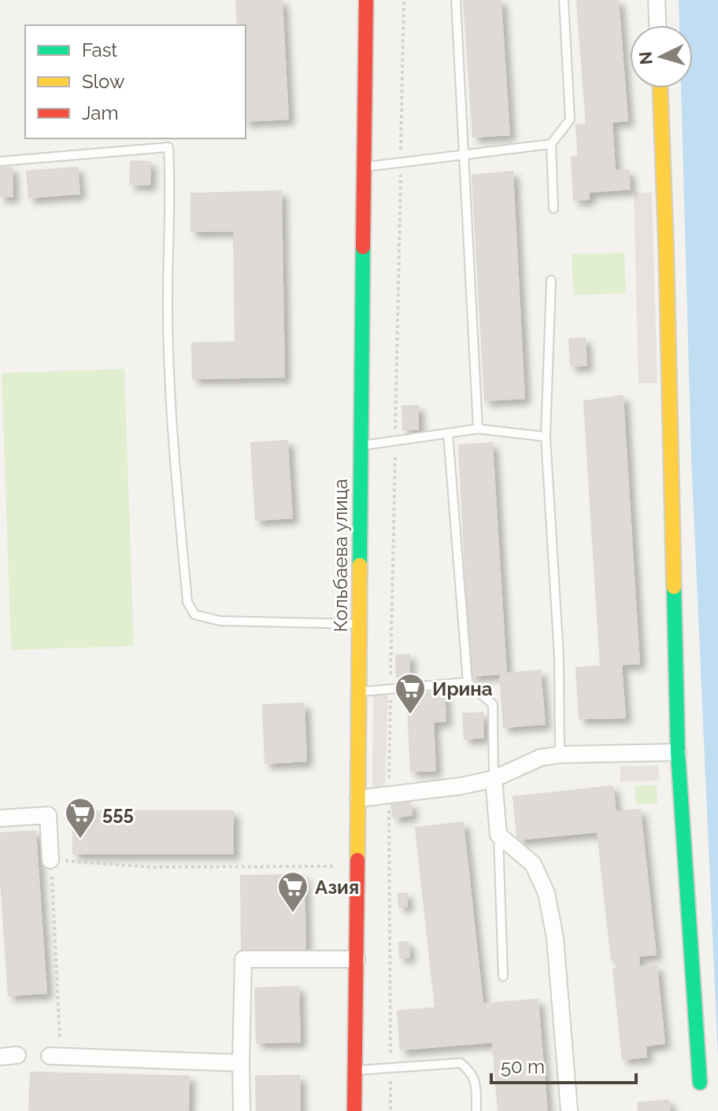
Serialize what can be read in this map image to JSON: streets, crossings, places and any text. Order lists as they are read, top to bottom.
{
  "streets": {
    "main road": ["Кольбаева улица"]
  },
  "places": {
    "supermarket": ["Ирина", "555", "Азия"]
  },
  "legend": ["Fast", "Slow", "Jam"],
  "scale_bar": "50 m",
  "north": "left"
}
